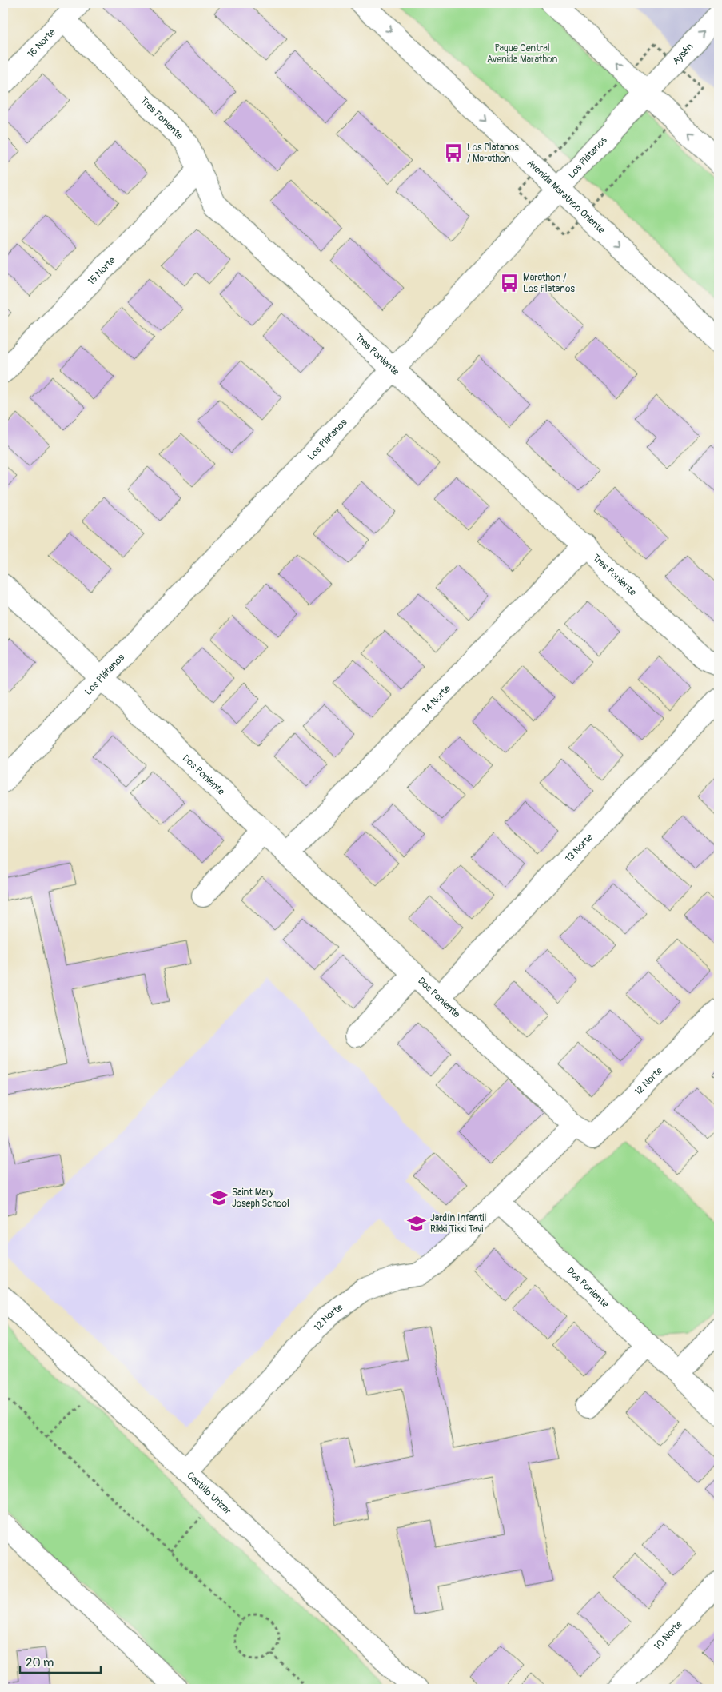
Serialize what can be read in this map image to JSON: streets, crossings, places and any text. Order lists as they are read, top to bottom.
{
  "streets": {
    "street": [
      "16 Norte",
      "Aysén",
      "Tres Poniente",
      "Los Plátanos",
      "Avenida Marathon Oriente",
      "15 Norte",
      "14 Norte",
      "Dos Poniente",
      "13 Norte",
      "12 Norte",
      "Castillo Urizar",
      "10 Norte"
    ]
  },
  "crossings": [
    ["16 Norte", "Tres Poniente"],
    ["Aysén", "Los Plátanos"],
    ["Tres Poniente", "Los Plátanos"],
    ["Tres Poniente", "15 Norte"],
    ["Tres Poniente", "14 Norte"],
    ["Los Plátanos", "Avenida Marathon Oriente"],
    ["Los Plátanos", "Dos Poniente"],
    ["14 Norte", "Dos Poniente"],
    ["Dos Poniente", "13 Norte"],
    ["Dos Poniente", "12 Norte"],
    ["12 Norte", "Castillo Urizar"]
  ],
  "one_way": ["Aysén"],
  "parks": ["Paque Central Avenida Marathon"],
  "places": {
    "bus stop": ["Los Platanos / Marathon", "Marathon / Los Platanos"],
    "school or university": ["Saint Mary Joseph School", "Jardín Infantil Rikki Tikki Tavi"]
  },
  "scale_bar": "20 m"
}
